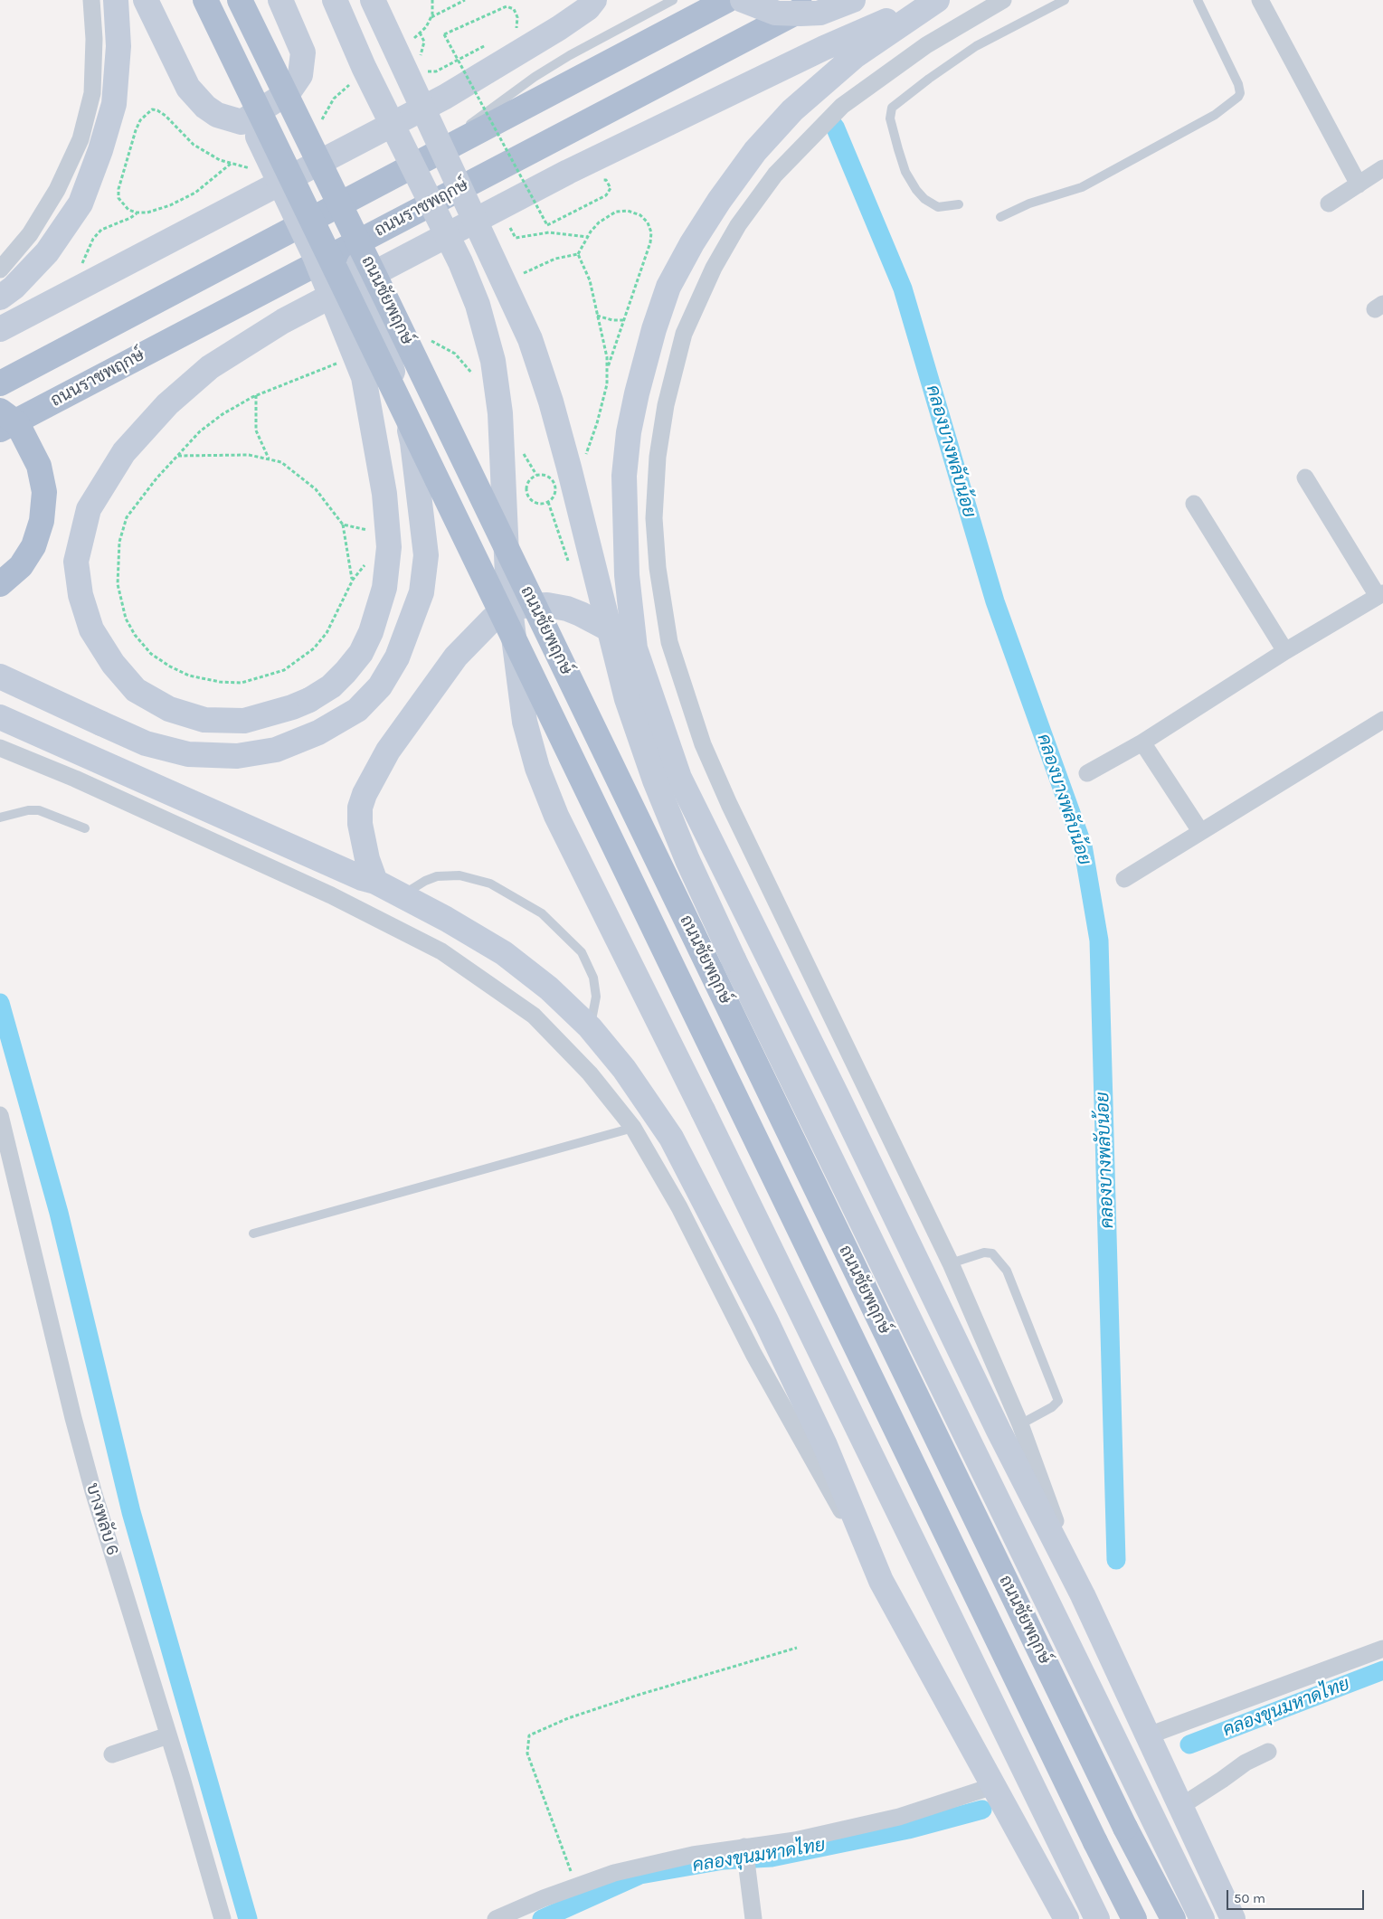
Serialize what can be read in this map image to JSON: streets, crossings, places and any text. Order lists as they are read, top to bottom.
{
  "streets": {
    "main road": ["ถนนราชพฤกษ์", "ถนนชัยพฤกษ์"],
    "street": ["บางพลับ 6"]
  },
  "water": ["คลองบางพลับน้อย", "คลองขุนมหาดไทย"],
  "scale_bar": "50 m"
}
